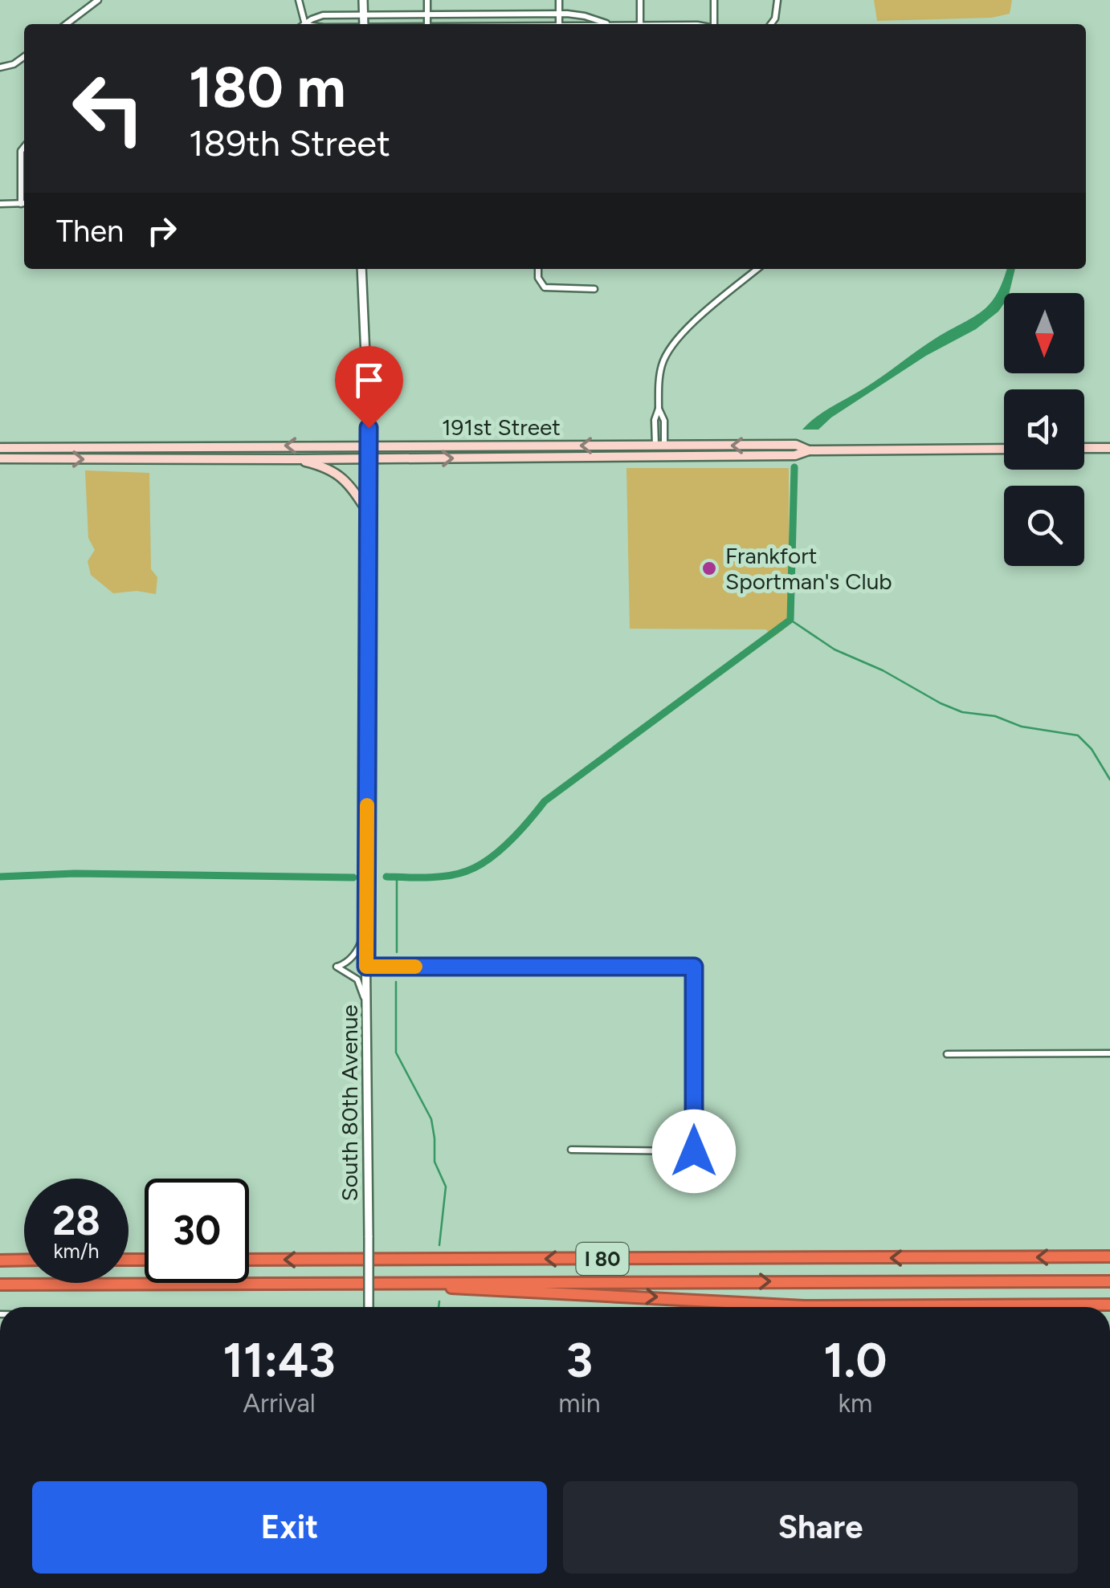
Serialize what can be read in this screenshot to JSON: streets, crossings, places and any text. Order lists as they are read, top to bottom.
{
  "streets": {
    "highway": ["I 80"],
    "main road": ["191st Street"],
    "street": ["South 80th Avenue"]
  },
  "crossings": [
    ["191st Street", "South 80th Avenue"]
  ],
  "places": ["Frankfort Sportman's Club"],
  "north": "bottom",
  "page": {
    "turn": ["180 m", "189th Street"],
    "then": "Then",
    "speed": "28 km/h",
    "limit": "30",
    "eta": [
      "11:43",
      "Arrival",
      "3",
      "min",
      "1.0",
      "km"
    ],
    "buttons": ["Exit", "Share"]
  }
}
